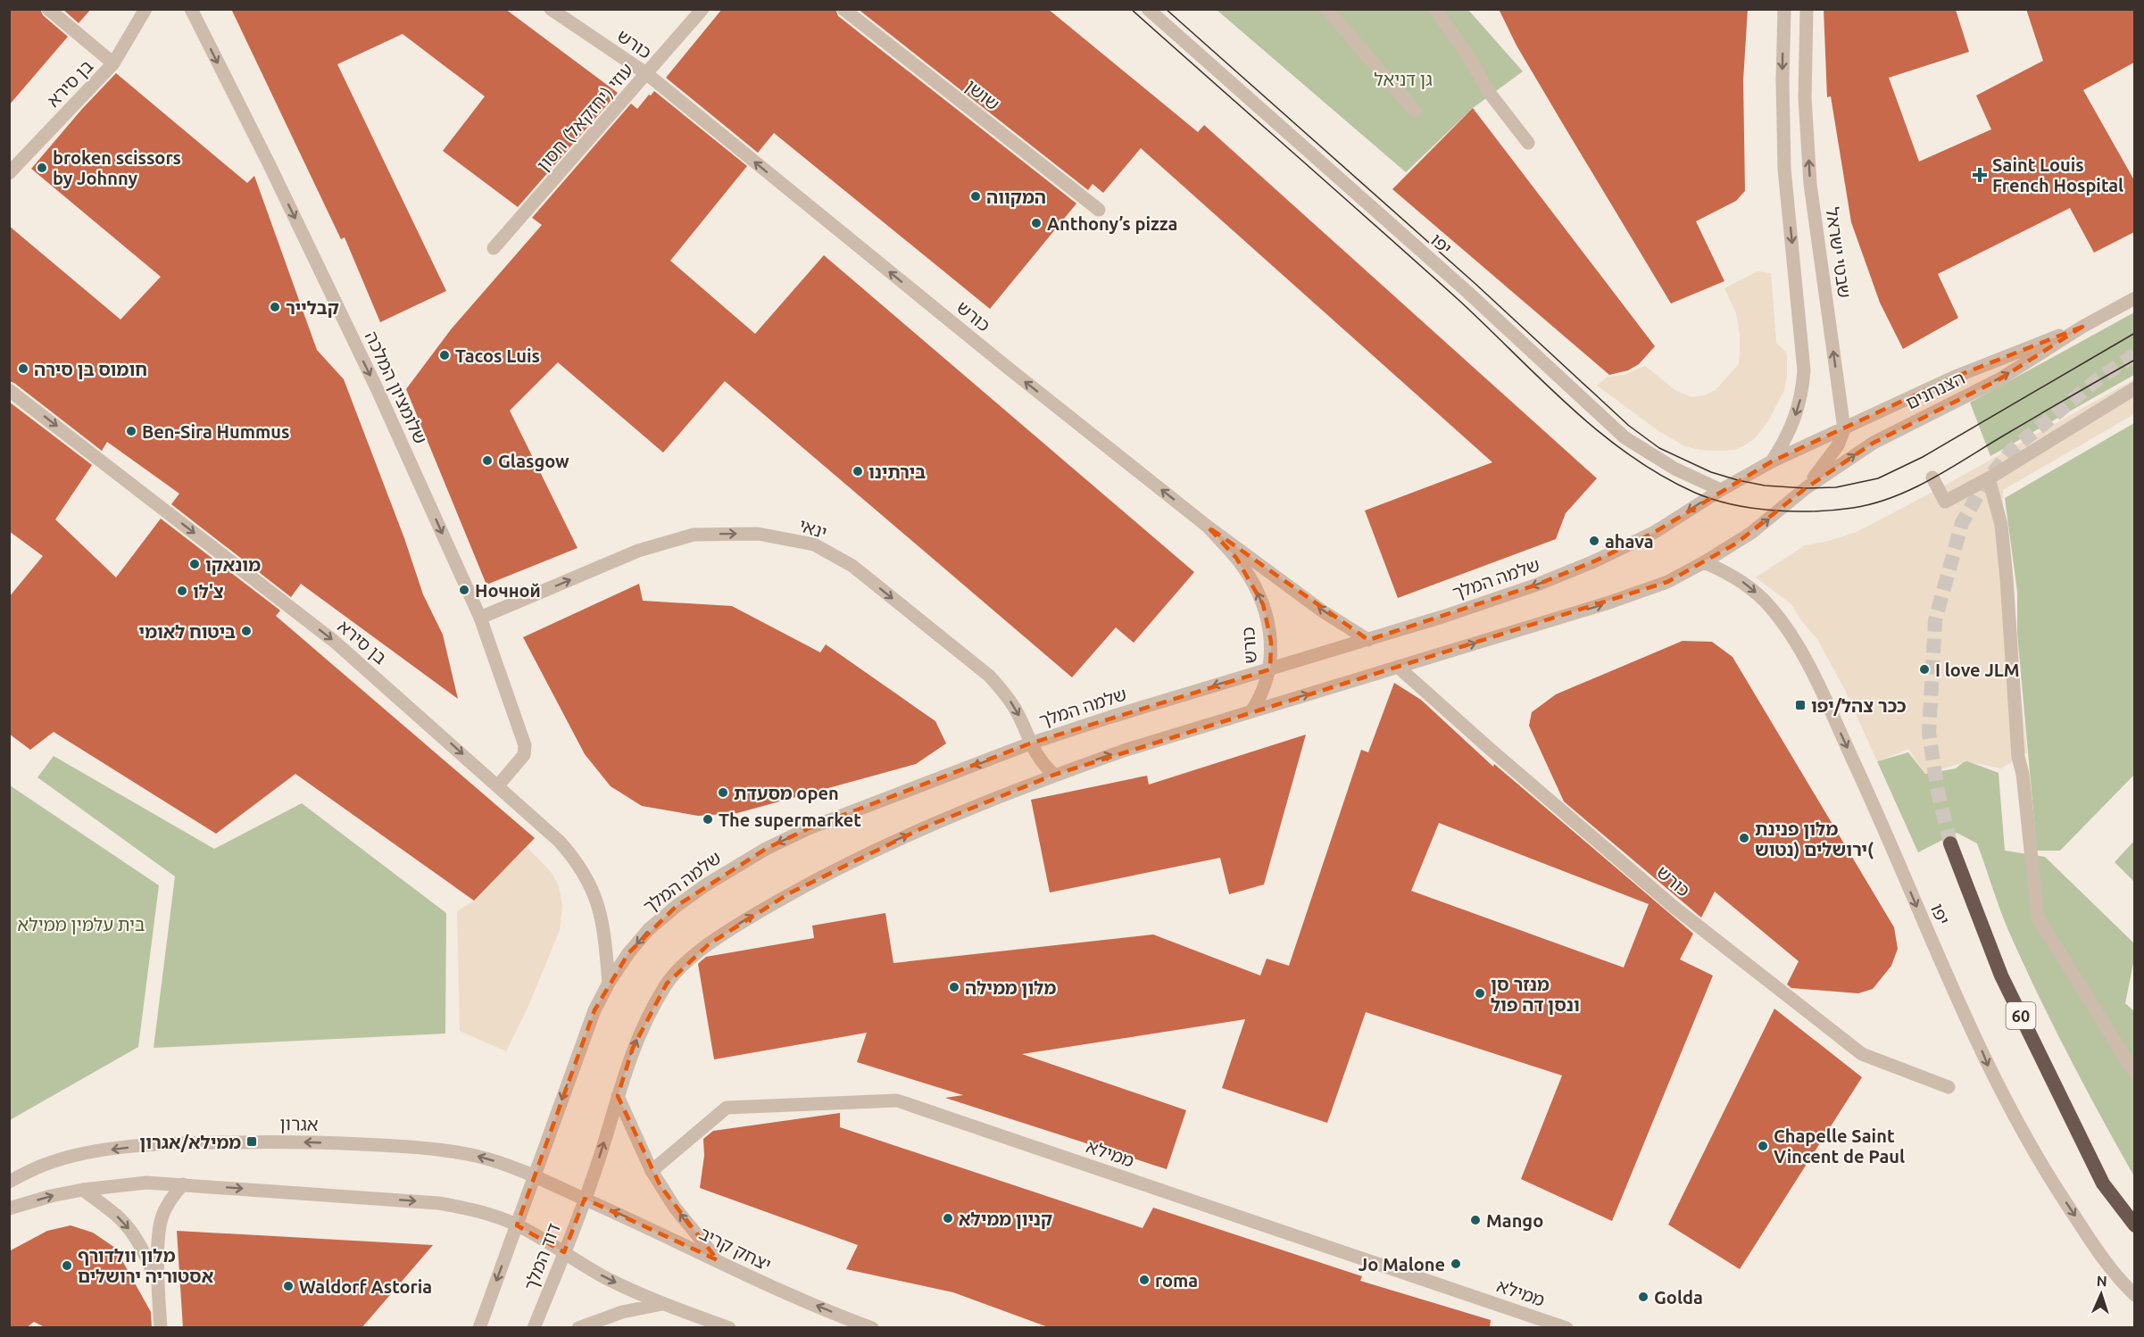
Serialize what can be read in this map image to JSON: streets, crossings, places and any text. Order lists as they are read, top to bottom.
{
  "streets": {
    "highway": ["יפו", "60"],
    "street": [
      "כורש",
      "בן סירא",
      "שושן",
      "עוזי (יחזקאל) חסון",
      "שבטי ישראל",
      "שלומציון המלכה",
      "הצנחנים",
      "ינאי",
      "שלמה המלך",
      "אגרון",
      "ממילא",
      "יצחק קריב",
      "דוד המלך"
    ]
  },
  "crossings": [
    ["כורש", "עוזי (יחזקאל) חסון"],
    ["כורש", "שלמה המלך"],
    ["בן סירא", "שלומציון המלכה"],
    ["בן סירא", "שלמה המלך"],
    ["יפו", "שלמה המלך"],
    ["שבטי ישראל", "הצנחנים"],
    ["שבטי ישראל", "שלמה המלך"],
    ["שלומציון המלכה", "ינאי"],
    ["הצנחנים", "שלמה המלך"],
    ["ינאי", "שלמה המלך"],
    ["שלמה המלך", "אגרון"],
    ["שלמה המלך", "דוד המלך"],
    ["אגרון", "יצחק קריב"],
    ["אגרון", "דוד המלך"],
    ["יצחק קריב", "דוד המלך"]
  ],
  "one_way": [
    "כורש",
    "בן סירא",
    "יפו",
    "שלומציון המלכה",
    "ינאי"
  ],
  "parks": ["גן דניאל", "בית עלמין ממילא"],
  "places": {
    "other": [
      "broken scissors by Johnny",
      "המקווה",
      "Anthony’s pizza",
      "קבלייר",
      "Tacos Luis",
      "חומוס בן סירה",
      "Ben-Sira Hummus",
      "Glasgow",
      "בירתינו",
      "ahava",
      "מונאקו",
      "Ночной",
      "צ'לו",
      "ביטוח לאומי",
      "I love JLM",
      "מסעדת open",
      "The supermarket",
      "מלון פנינת ירושלים (נטוש(",
      "מלון ממילה",
      "מנזר סן ונסן דה פול",
      "Chapelle Saint Vincent de Paul",
      "קניון ממילא",
      "Mango",
      "Jo Malone",
      "מלון וולדורף אסטוריה ירושלים",
      "roma",
      "Waldorf Astoria",
      "Golda"
    ],
    "health": ["Saint Louis French Hospital"],
    "transit": ["ככר צהל/יפו", "ממילא/אגרון"]
  },
  "north": "top"
}
